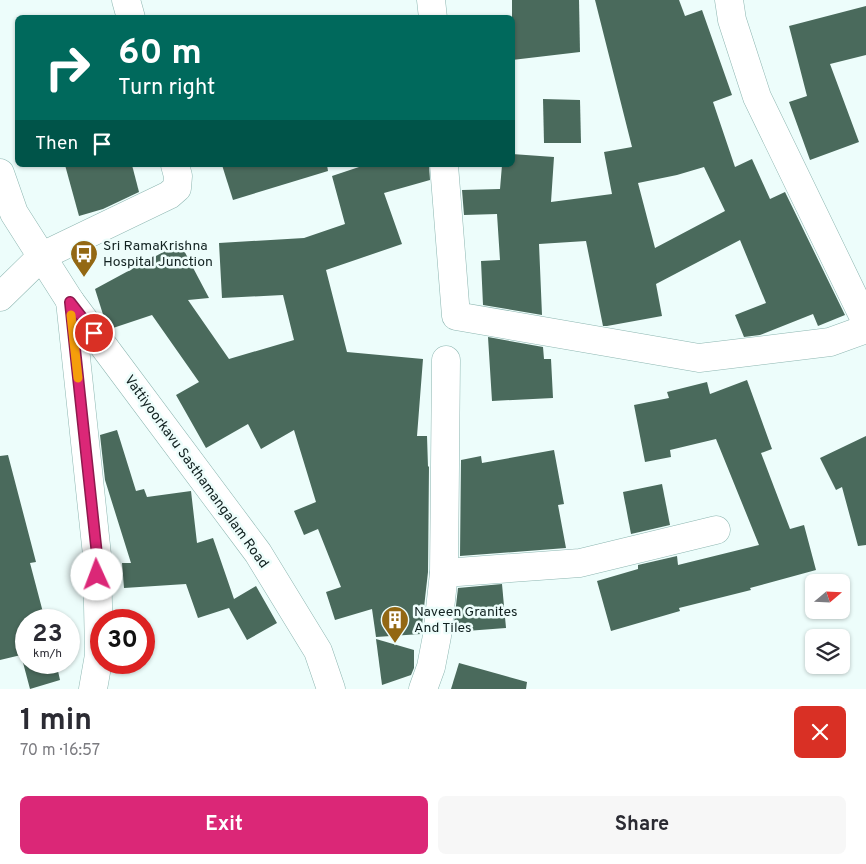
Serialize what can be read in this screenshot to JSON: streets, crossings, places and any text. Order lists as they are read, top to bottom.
{
  "streets": {
    "street": ["Vattiyoorkavu Sasthamangalam Road"]
  },
  "places": {
    "bus stop": ["Sri RamaKrishna Hospital Junction"],
    "building": ["Naveen Granites And Tiles"]
  },
  "north": "right",
  "page": {
    "turn": ["60 m", "Turn right"],
    "then": "Then",
    "speed": "23 km/h",
    "limit": "30",
    "heading": ["1 min", "70 m · 16:57"],
    "buttons": ["Exit", "Share"]
  }
}
